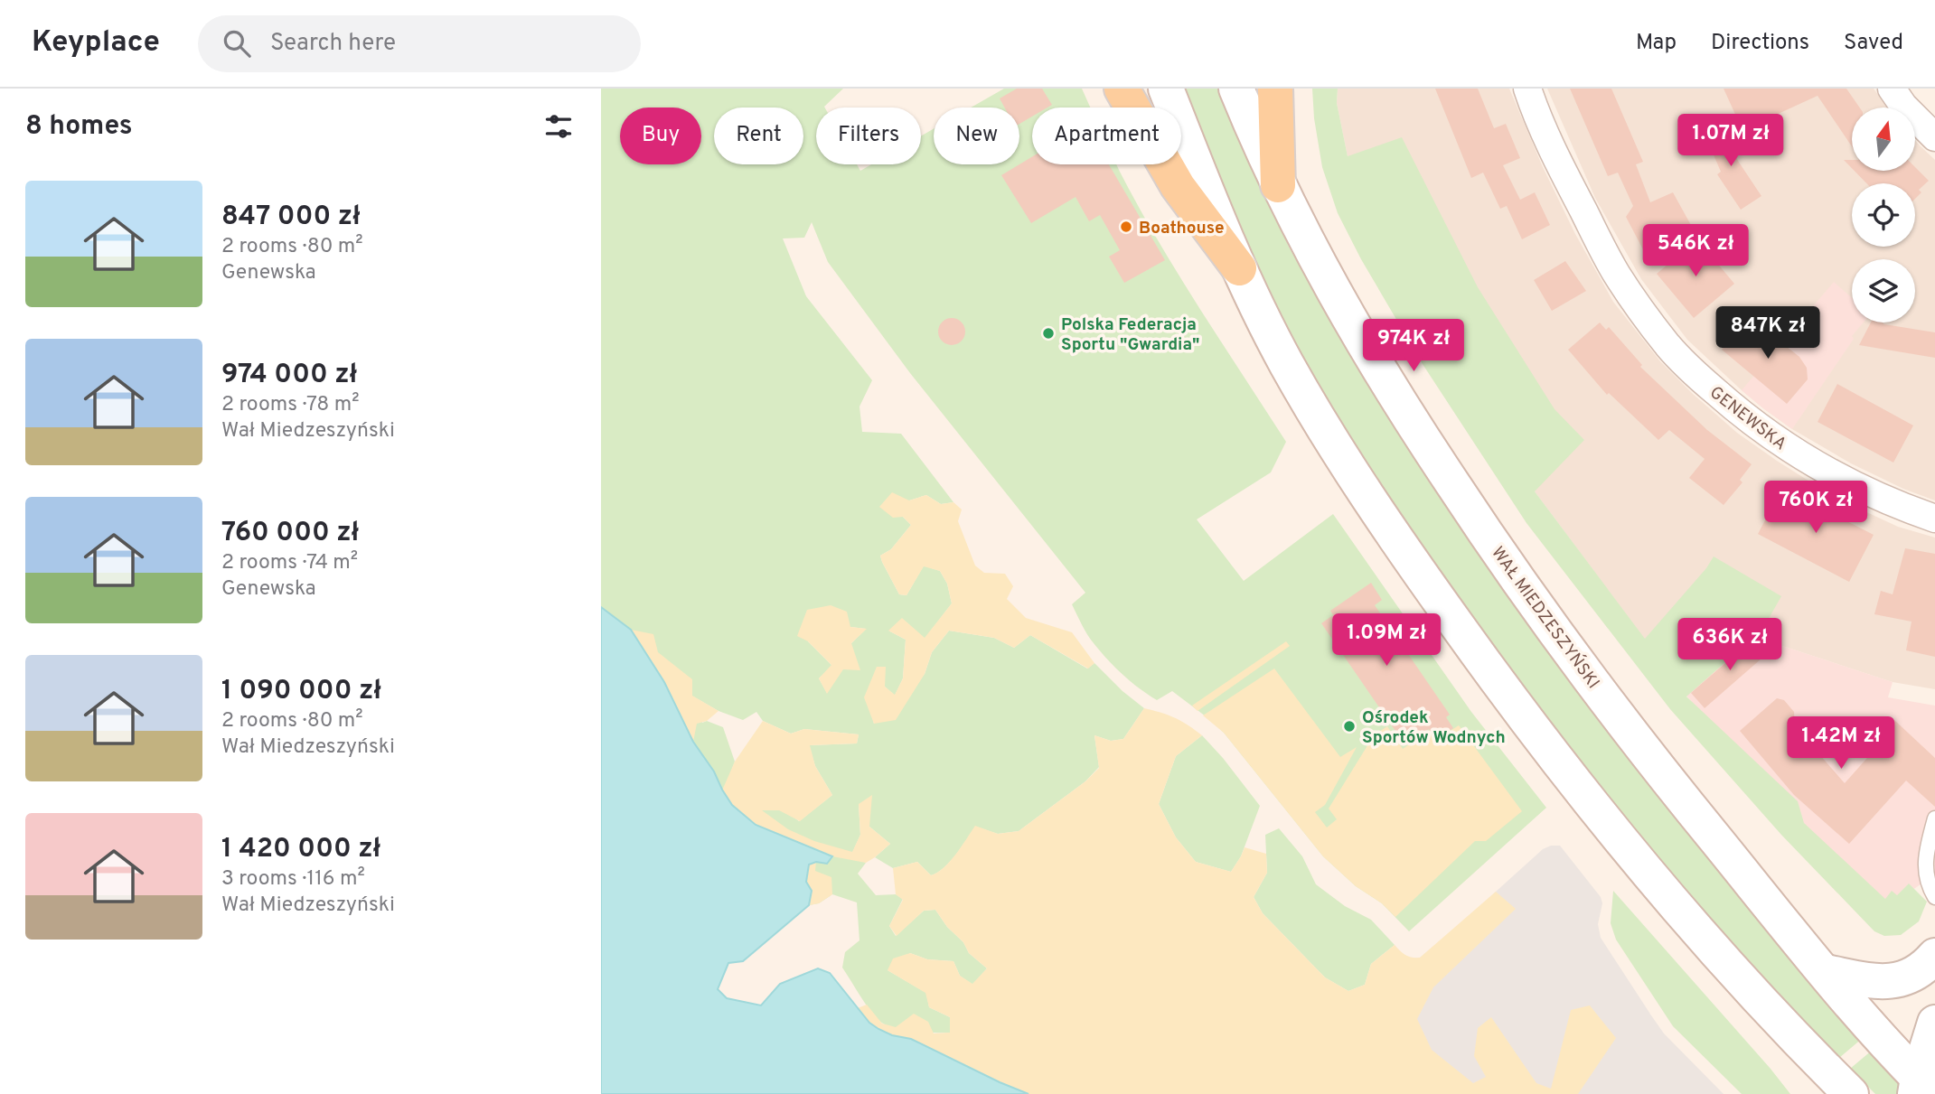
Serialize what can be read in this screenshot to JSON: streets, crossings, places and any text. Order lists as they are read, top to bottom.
{
  "streets": {
    "main road": ["WAŁ MIEDZESZYŃSKI"],
    "street": ["GENEWSKA"]
  },
  "places": ["Boathouse", "Polska Federacja Sportu \"Gwardia\"", "Ośrodek Sportów Wodnych"],
  "north": "top",
  "page": {
    "header": "Keyplace",
    "search": "Search here",
    "nav": ["Map", "Directions", "Saved"],
    "heading": "8 homes",
    "chip": [
      "Buy",
      "Rent",
      "Filters",
      "New",
      "Apartment"
    ],
    "price": [
      "1.07M zł",
      "546K zł",
      "847K zł",
      "974K zł",
      "760K zł",
      "1.09M zł",
      "636K zł",
      "1.42M zł"
    ],
    "list": [
      {
        "name": "847 000 zł",
        "note": "2 rooms · 80 m² · Genewska"
      },
      {
        "name": "974 000 zł",
        "note": "2 rooms · 78 m² · Wał Miedzeszyński"
      },
      {
        "name": "760 000 zł",
        "note": "2 rooms · 74 m² · Genewska"
      },
      {
        "name": "1 090 000 zł",
        "note": "2 rooms · 80 m² · Wał Miedzeszyński"
      },
      {
        "name": "1 420 000 zł",
        "note": "3 rooms · 116 m² · Wał Miedzeszyński"
      }
    ]
  }
}
